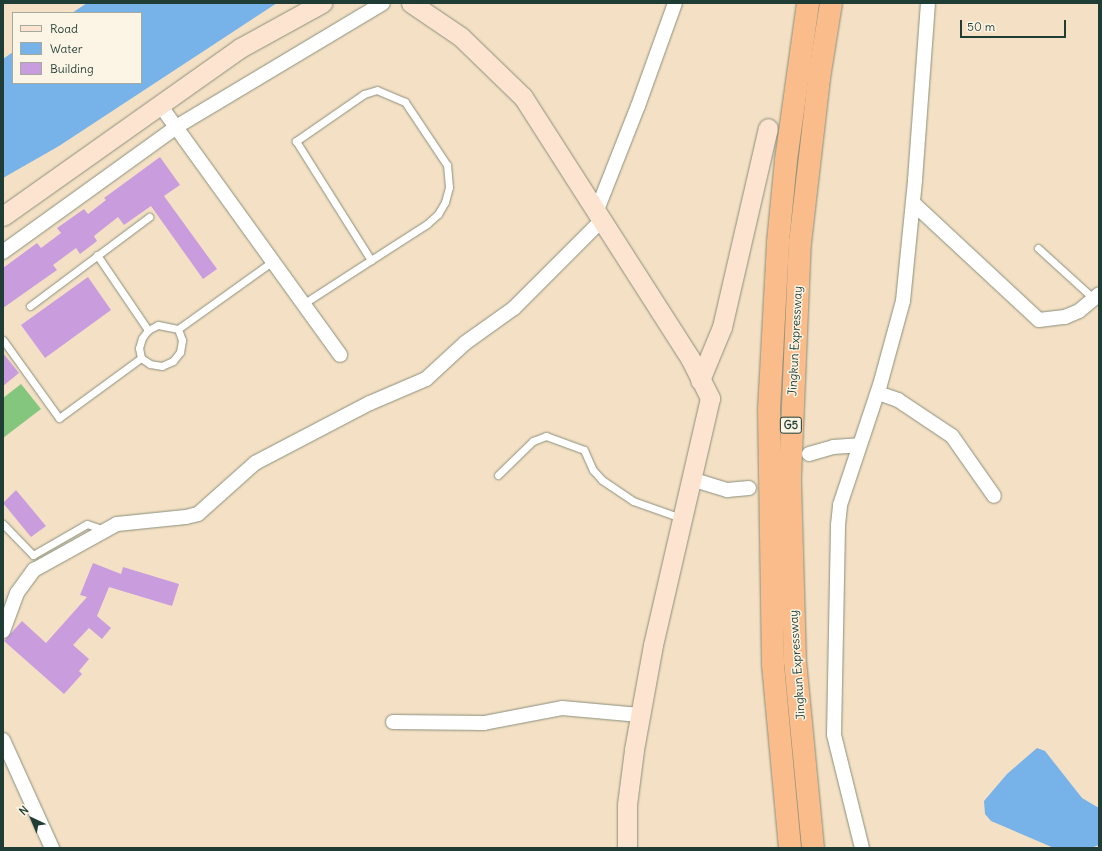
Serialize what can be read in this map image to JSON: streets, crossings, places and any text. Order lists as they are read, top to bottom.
{
  "streets": {
    "highway": ["Jingkun Expressway", "G5"]
  },
  "legend": ["Road", "Water", "Building"],
  "scale_bar": "50 m",
  "north": "top left"
}
